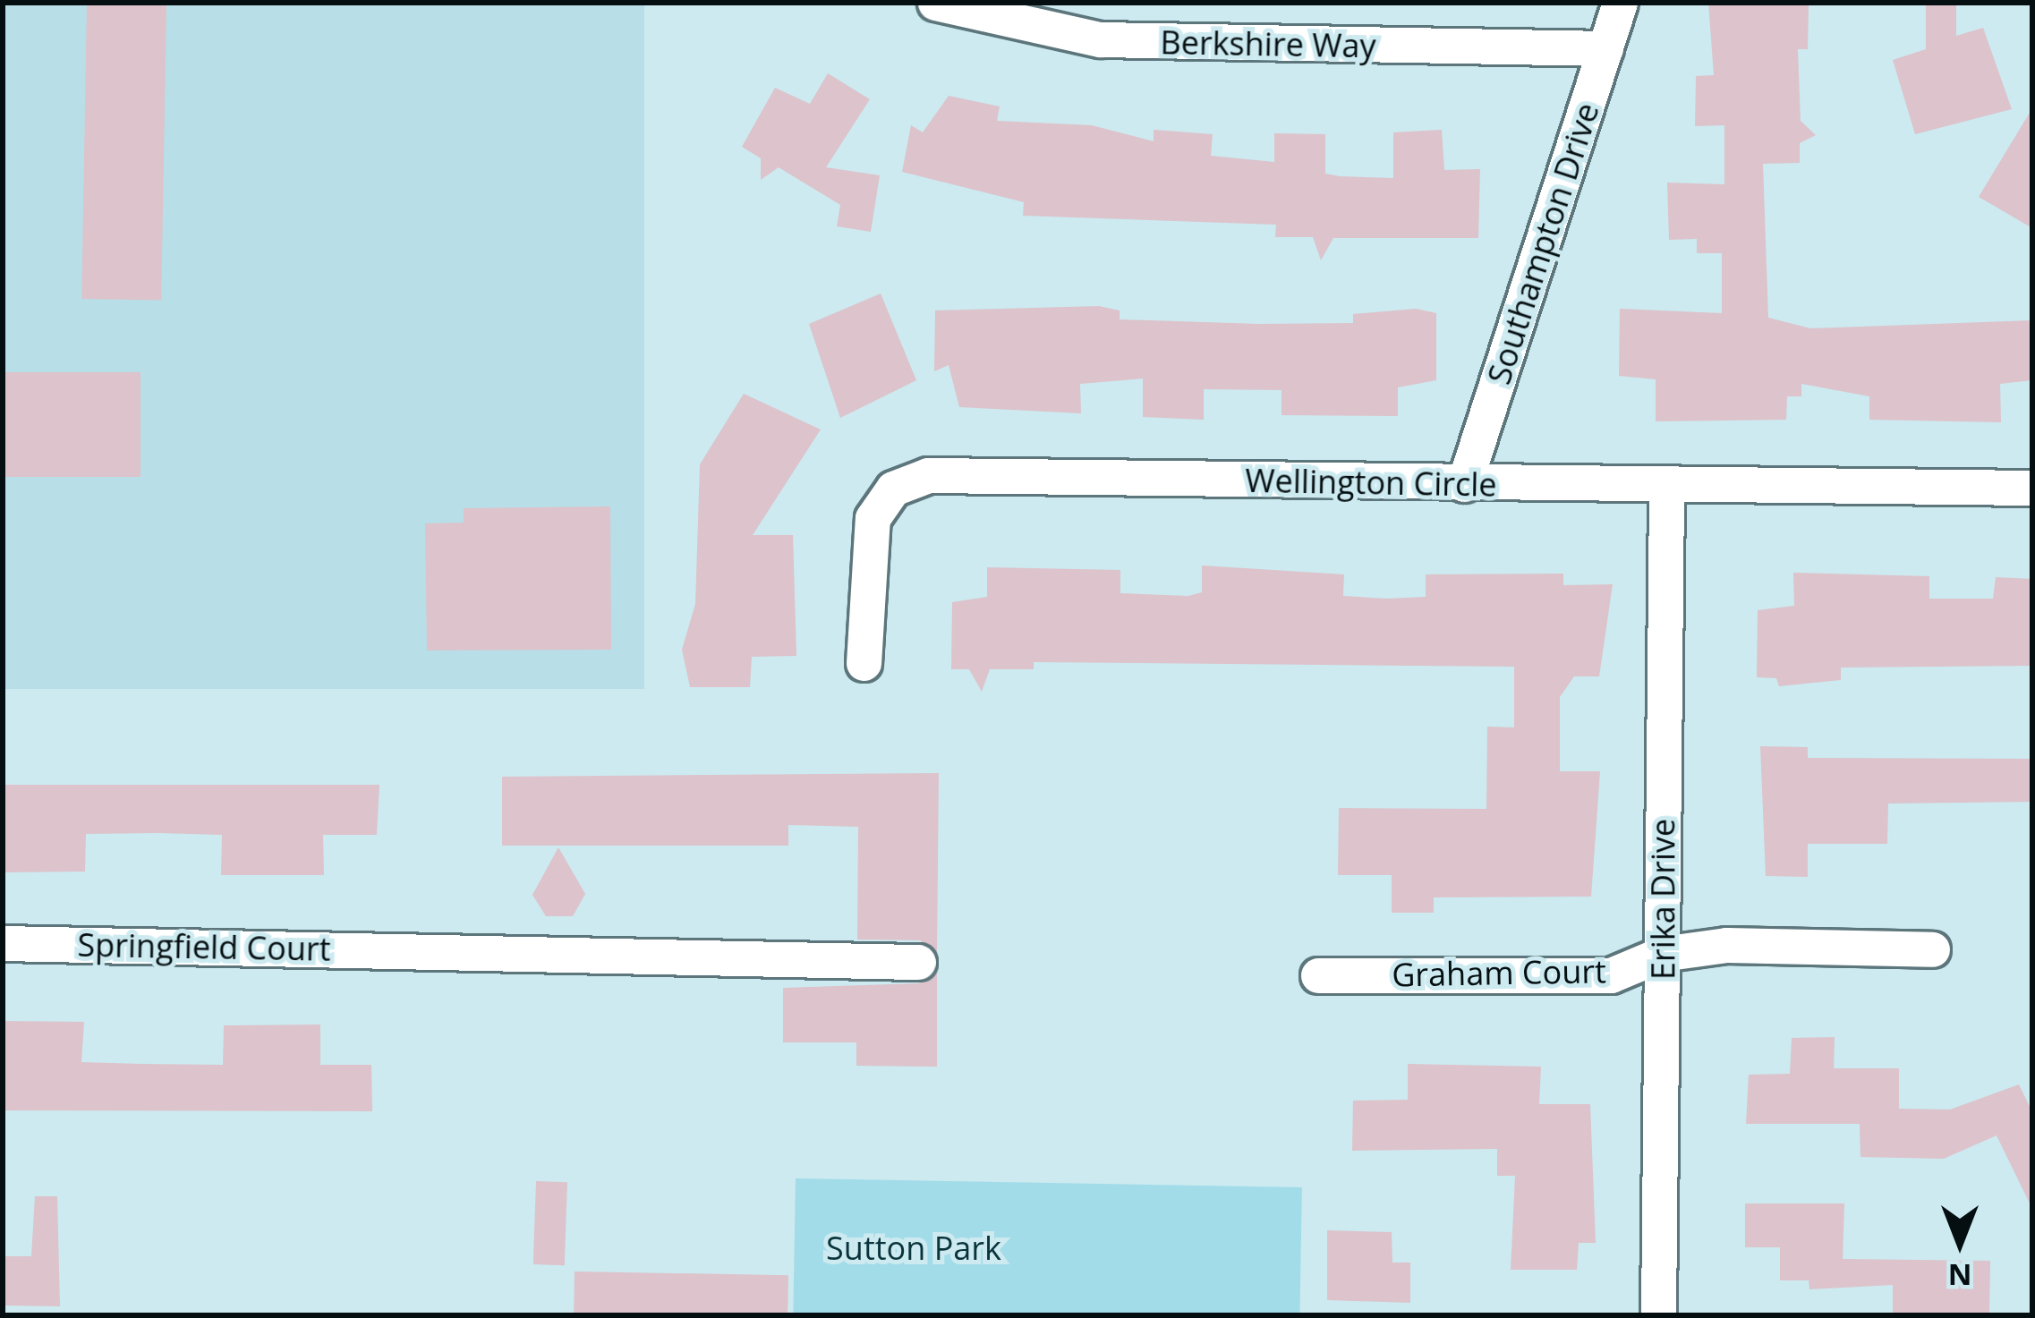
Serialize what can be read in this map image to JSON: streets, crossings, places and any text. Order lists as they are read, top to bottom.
{
  "streets": {
    "street": [
      "Berkshire Way",
      "Southampton Drive",
      "Wellington Circle",
      "Erika Drive",
      "Springfield Court",
      "Graham Court"
    ]
  },
  "crossings": [
    ["Berkshire Way", "Southampton Drive"],
    ["Southampton Drive", "Wellington Circle"],
    ["Wellington Circle", "Erika Drive"],
    ["Erika Drive", "Graham Court"]
  ],
  "parks": ["Sutton Park"],
  "north": "bottom"
}
